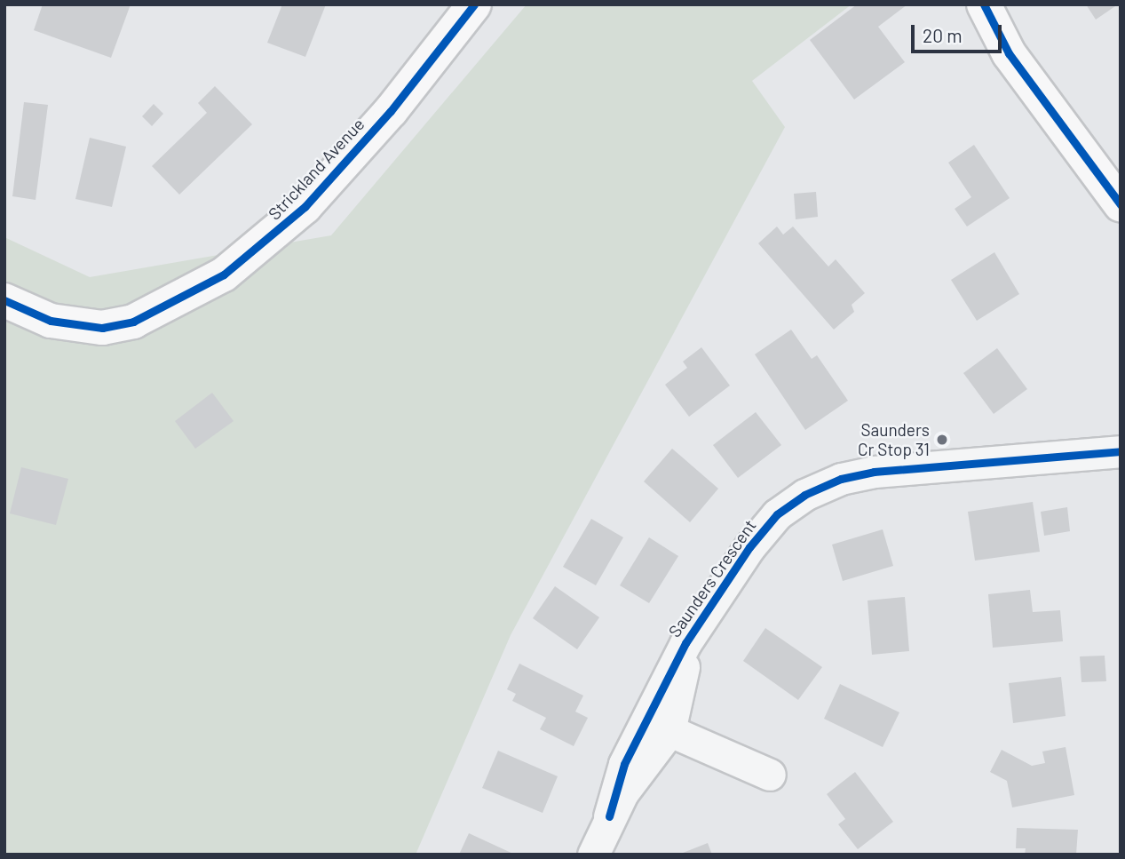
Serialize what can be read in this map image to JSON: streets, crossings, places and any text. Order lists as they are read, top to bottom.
{
  "streets": {
    "street": ["Strickland Avenue", "Saunders Crescent"]
  },
  "places": ["Saunders Cr Stop 31"],
  "scale_bar": "20 m"
}
